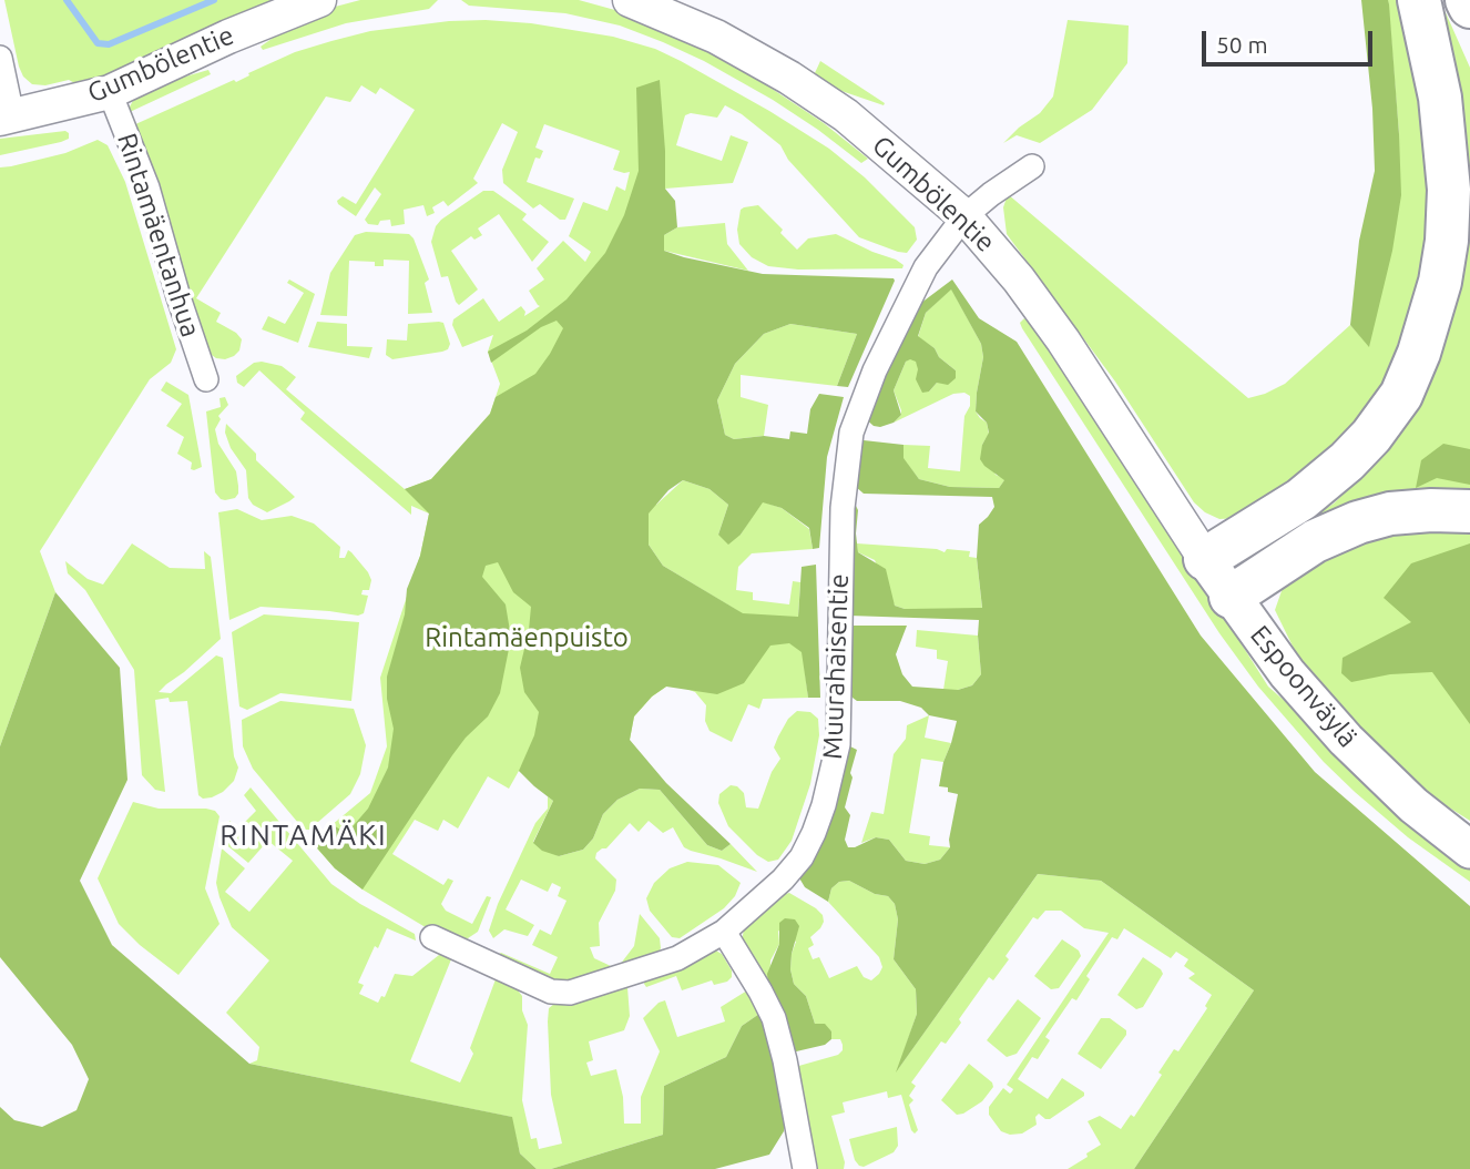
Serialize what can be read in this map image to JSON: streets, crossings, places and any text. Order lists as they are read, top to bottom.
{
  "streets": {
    "main road": ["Gumbölentie", "Espoonväylä"],
    "street": ["Rintamäentanhua", "Muurahaisentie"]
  },
  "crossings": [
    ["Gumbölentie", "Rintamäentanhua"],
    ["Gumbölentie", "Muurahaisentie"],
    ["Gumbölentie", "Espoonväylä"]
  ],
  "districts": ["RINTAMÄKI"],
  "parks": ["Rintamäenpuisto"],
  "scale_bar": "50 m"
}
